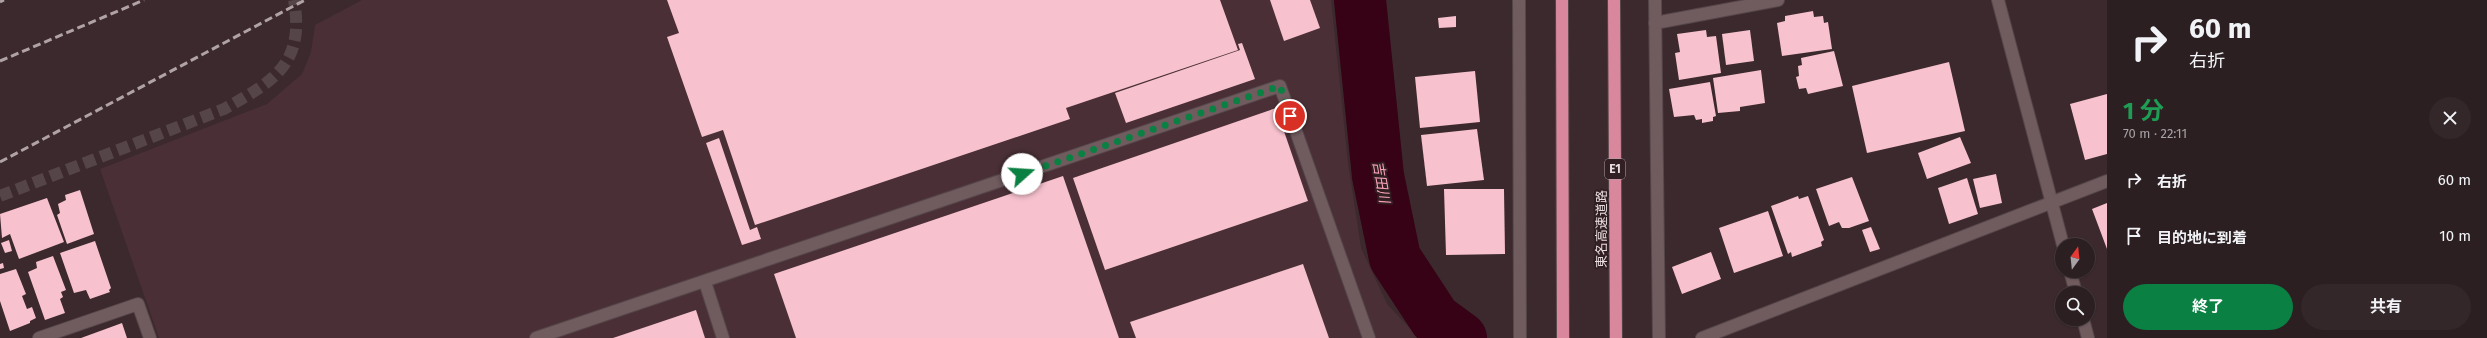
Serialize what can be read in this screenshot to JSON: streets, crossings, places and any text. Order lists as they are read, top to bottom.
{
  "streets": {
    "highway": ["E1", "東名高速道路"]
  },
  "water": ["吉田川"],
  "north": "top",
  "page": {
    "turn": ["60 m", "右折"],
    "heading": ["1 分", "70 m · 22:11"],
    "list": [
      {
        "name": "右折",
        "value": "60 m"
      },
      {
        "name": "目的地に到着",
        "value": "10 m"
      }
    ],
    "buttons": ["終了", "共有"]
  }
}
